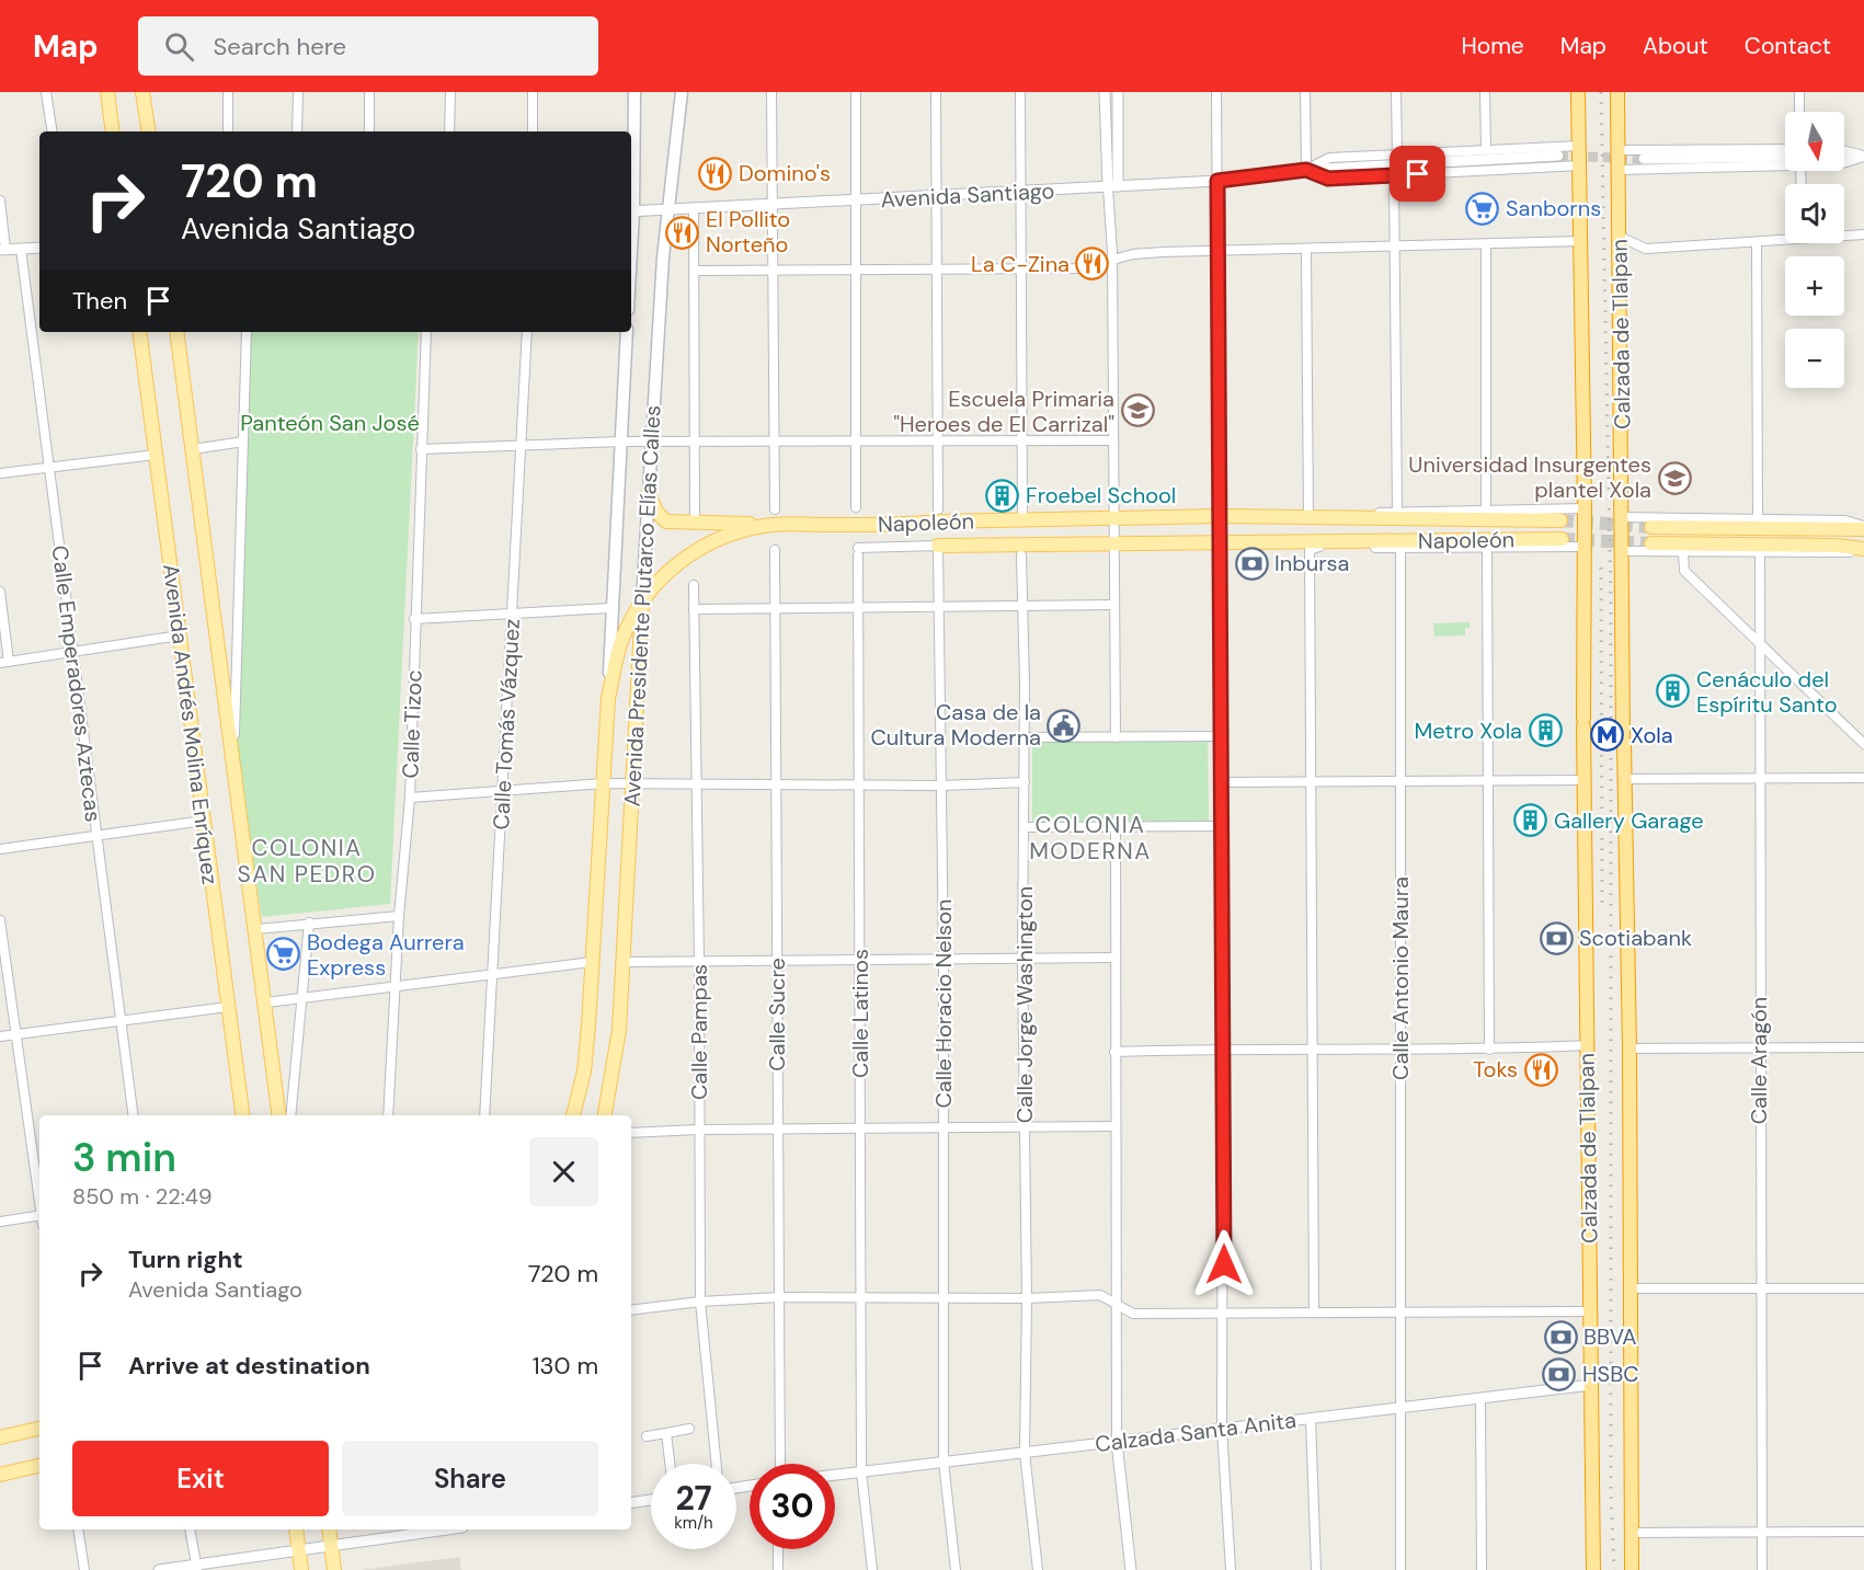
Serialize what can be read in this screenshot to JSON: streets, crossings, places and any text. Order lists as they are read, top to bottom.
{
  "streets": {
    "highway": ["Calzada de Tlalpan"],
    "main road": ["Napoleón", "Avenida Presidente Plutarco Elías Calles", "Avenida Andrés Molina Enríquez"],
    "street": [
      "Avenida Santiago",
      "Calle Emperadores Aztecas",
      "Calle Tizoc",
      "Calle Tomás Vázquez",
      "Calle Antonio Maura",
      "Calle Horacio Nelson",
      "Calle Jorge Washington",
      "Calle Latinos",
      "Calle Sucre",
      "Calle Pampas",
      "Calle Aragón",
      "Calzada Santa Anita"
    ]
  },
  "crossings": [
    ["Avenida Santiago", "Calzada de Tlalpan"],
    ["Avenida Santiago", "Avenida Presidente Plutarco Elías Calles"],
    ["Calzada de Tlalpan", "Napoleón"],
    ["Calzada de Tlalpan", "Calzada Santa Anita"],
    ["Napoleón", "Avenida Presidente Plutarco Elías Calles"],
    ["Napoleón", "Calle Antonio Maura"],
    ["Napoleón", "Calle Horacio Nelson"],
    ["Napoleón", "Calle Latinos"],
    ["Calle Antonio Maura", "Calzada Santa Anita"],
    ["Calle Horacio Nelson", "Calzada Santa Anita"],
    ["Calle Jorge Washington", "Calzada Santa Anita"],
    ["Calle Latinos", "Calzada Santa Anita"]
  ],
  "districts": ["COLONIA MODERNA", "COLONIA SAN PEDRO"],
  "parks": ["Panteón San José"],
  "places": {
    "restaurant": [
      "Domino's",
      "El Pollito Norteño",
      "La C-Zina",
      "Toks"
    ],
    "supermarket": ["Sanborns", "Bodega Aurrera Express"],
    "school or university": ["Escuela Primaria \"Heroes de El Carrizal\"", "Universidad Insurgentes plantel Xola"],
    "building": [
      "Froebel School",
      "Cenáculo del Espíritu Santo",
      "Metro Xola",
      "Gallery Garage"
    ],
    "bank": [
      "Inbursa",
      "Scotiabank",
      "BBVA",
      "HSBC"
    ],
    "public building": ["Casa de la Cultura Moderna"],
    "metro station": ["Xola"]
  },
  "north": "bottom",
  "page": {
    "header": "Map",
    "search": "Search here",
    "nav": [
      "Home",
      "Map",
      "About",
      "Contact"
    ],
    "map_buttons": ["+", "−"],
    "turn": ["720 m", "Avenida Santiago"],
    "then": "Then",
    "heading": ["3 min", "850 m · 22:49"],
    "list": [
      {
        "name": "Turn right",
        "note": "Avenida Santiago",
        "value": "720 m"
      },
      {
        "name": "Arrive at destination",
        "value": "130 m"
      }
    ],
    "buttons": ["Exit", "Share"],
    "speed": "27 km/h",
    "limit": "30"
  }
}
